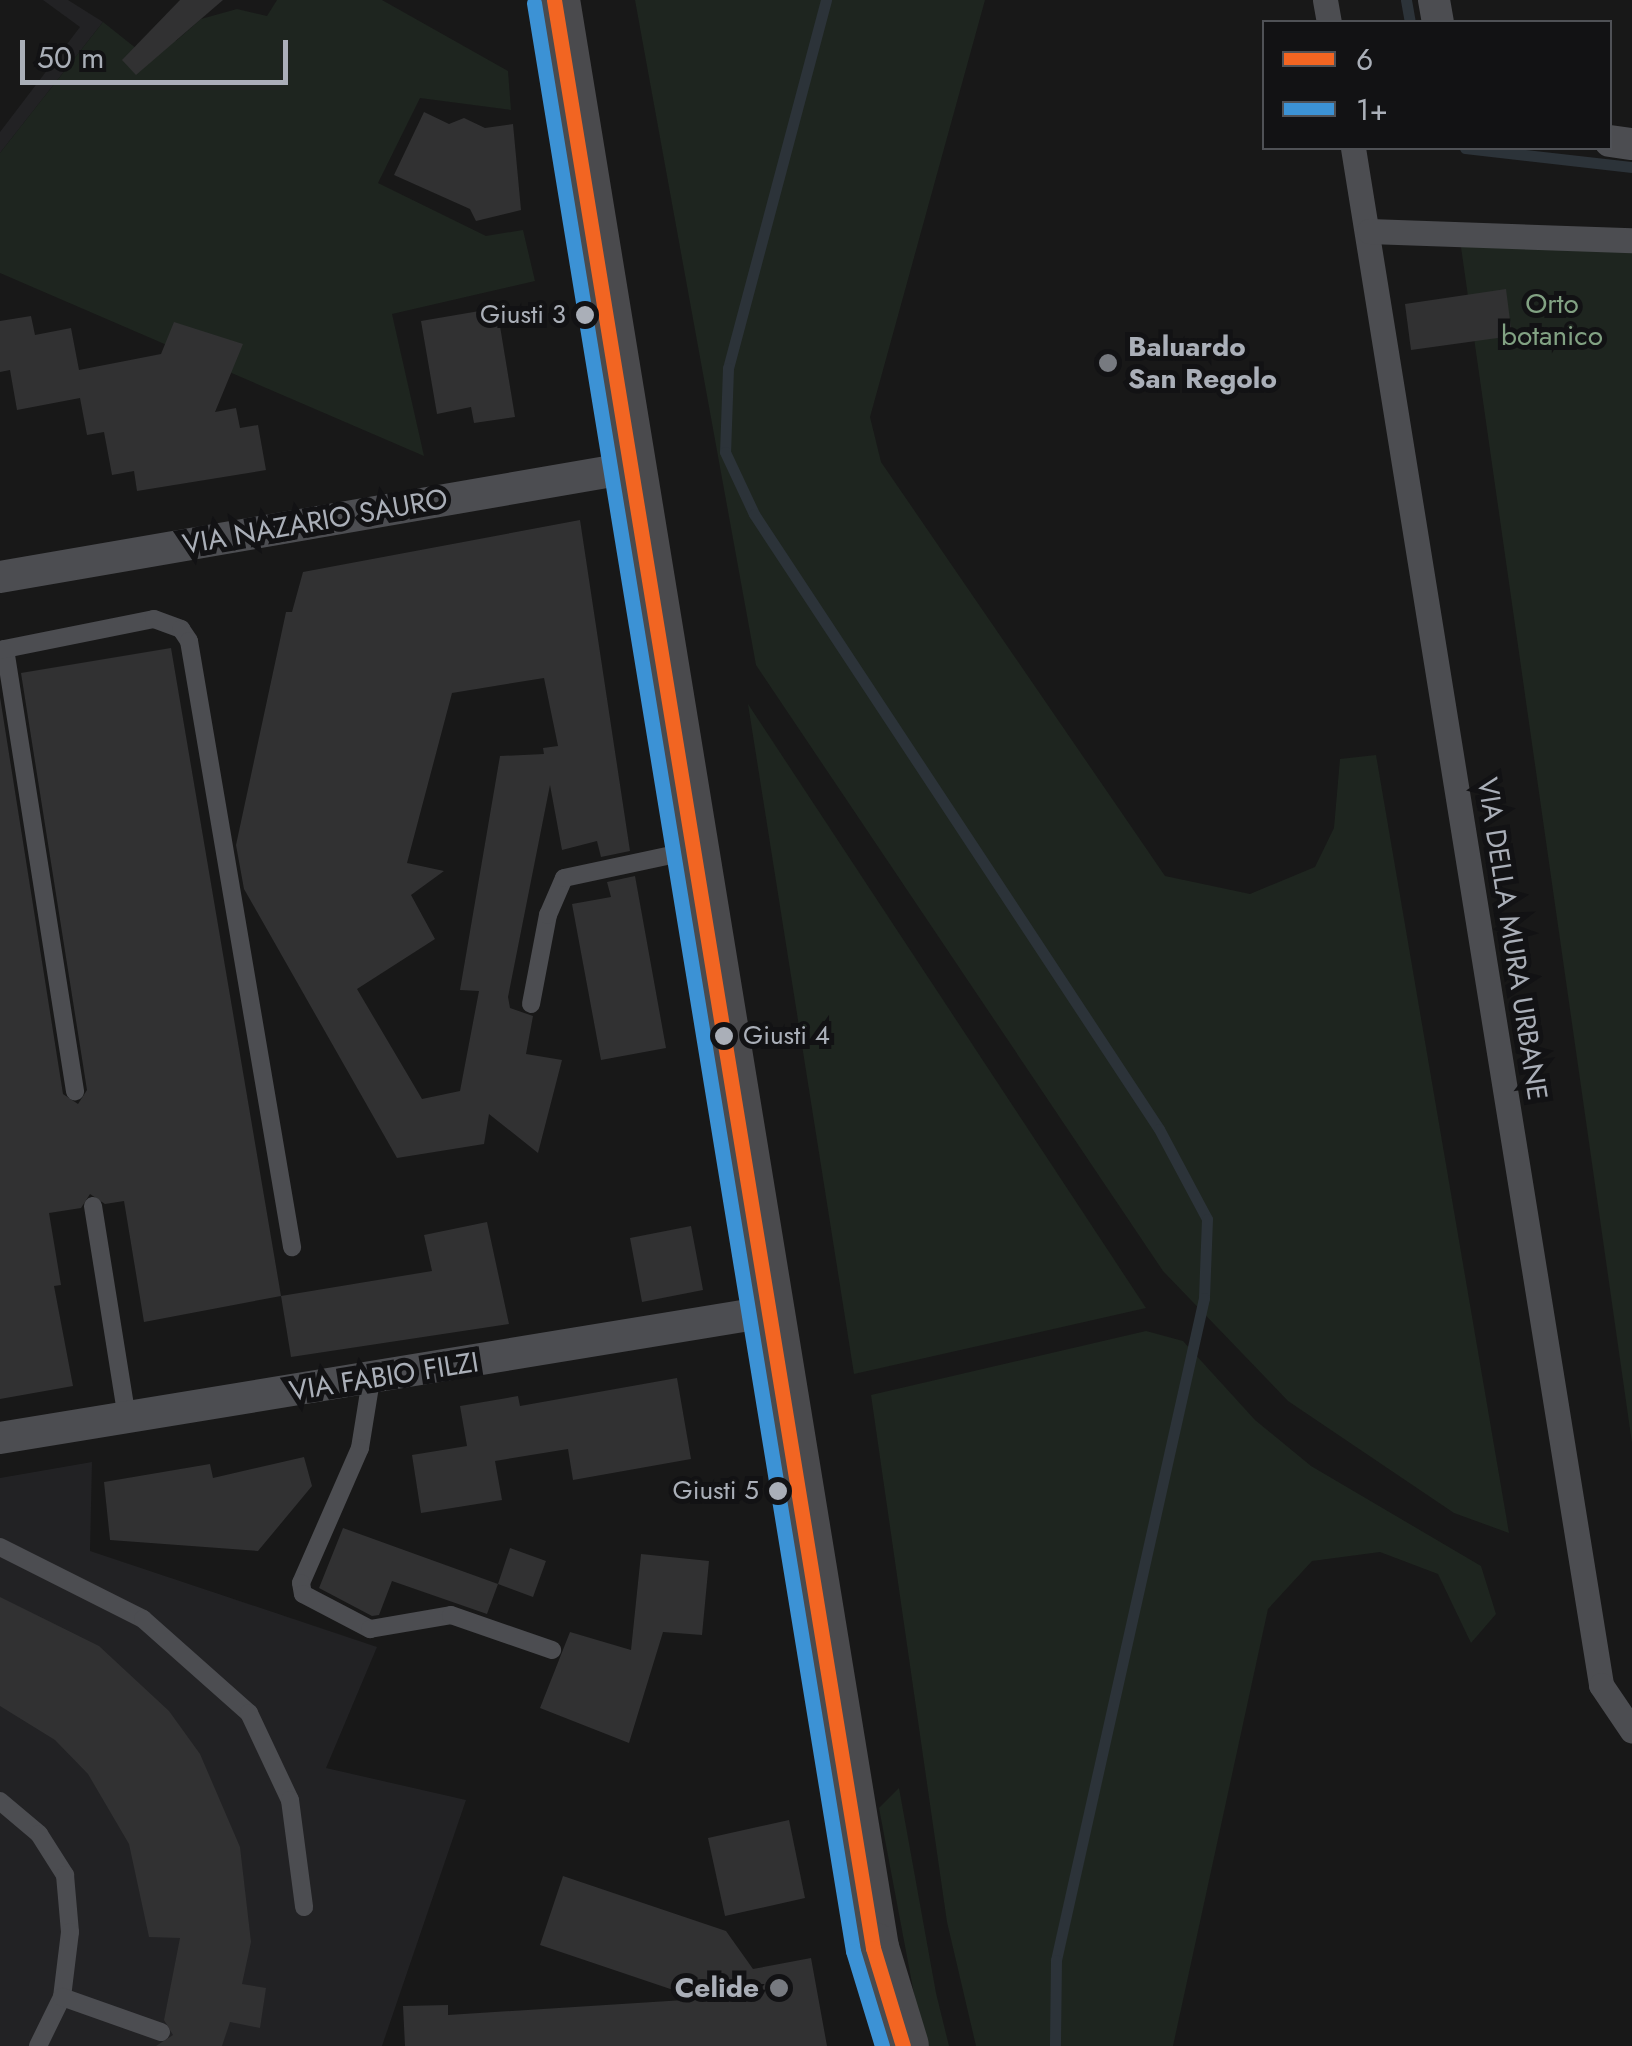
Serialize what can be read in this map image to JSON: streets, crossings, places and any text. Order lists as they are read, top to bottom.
{
  "streets": {
    "street": ["VIA NAZARIO SAURO", "VIA DELLA MURA URBANE", "VIA FABIO FILZI"]
  },
  "parks": ["Orto botanico"],
  "places": [
    "Giusti 3",
    "Baluardo San Regolo",
    "Giusti 4",
    "Giusti 5",
    "Celide"
  ],
  "lines": ["transit line 6", "transit line 1+"],
  "legend": ["6", "1+"],
  "scale_bar": "50 m"
}
